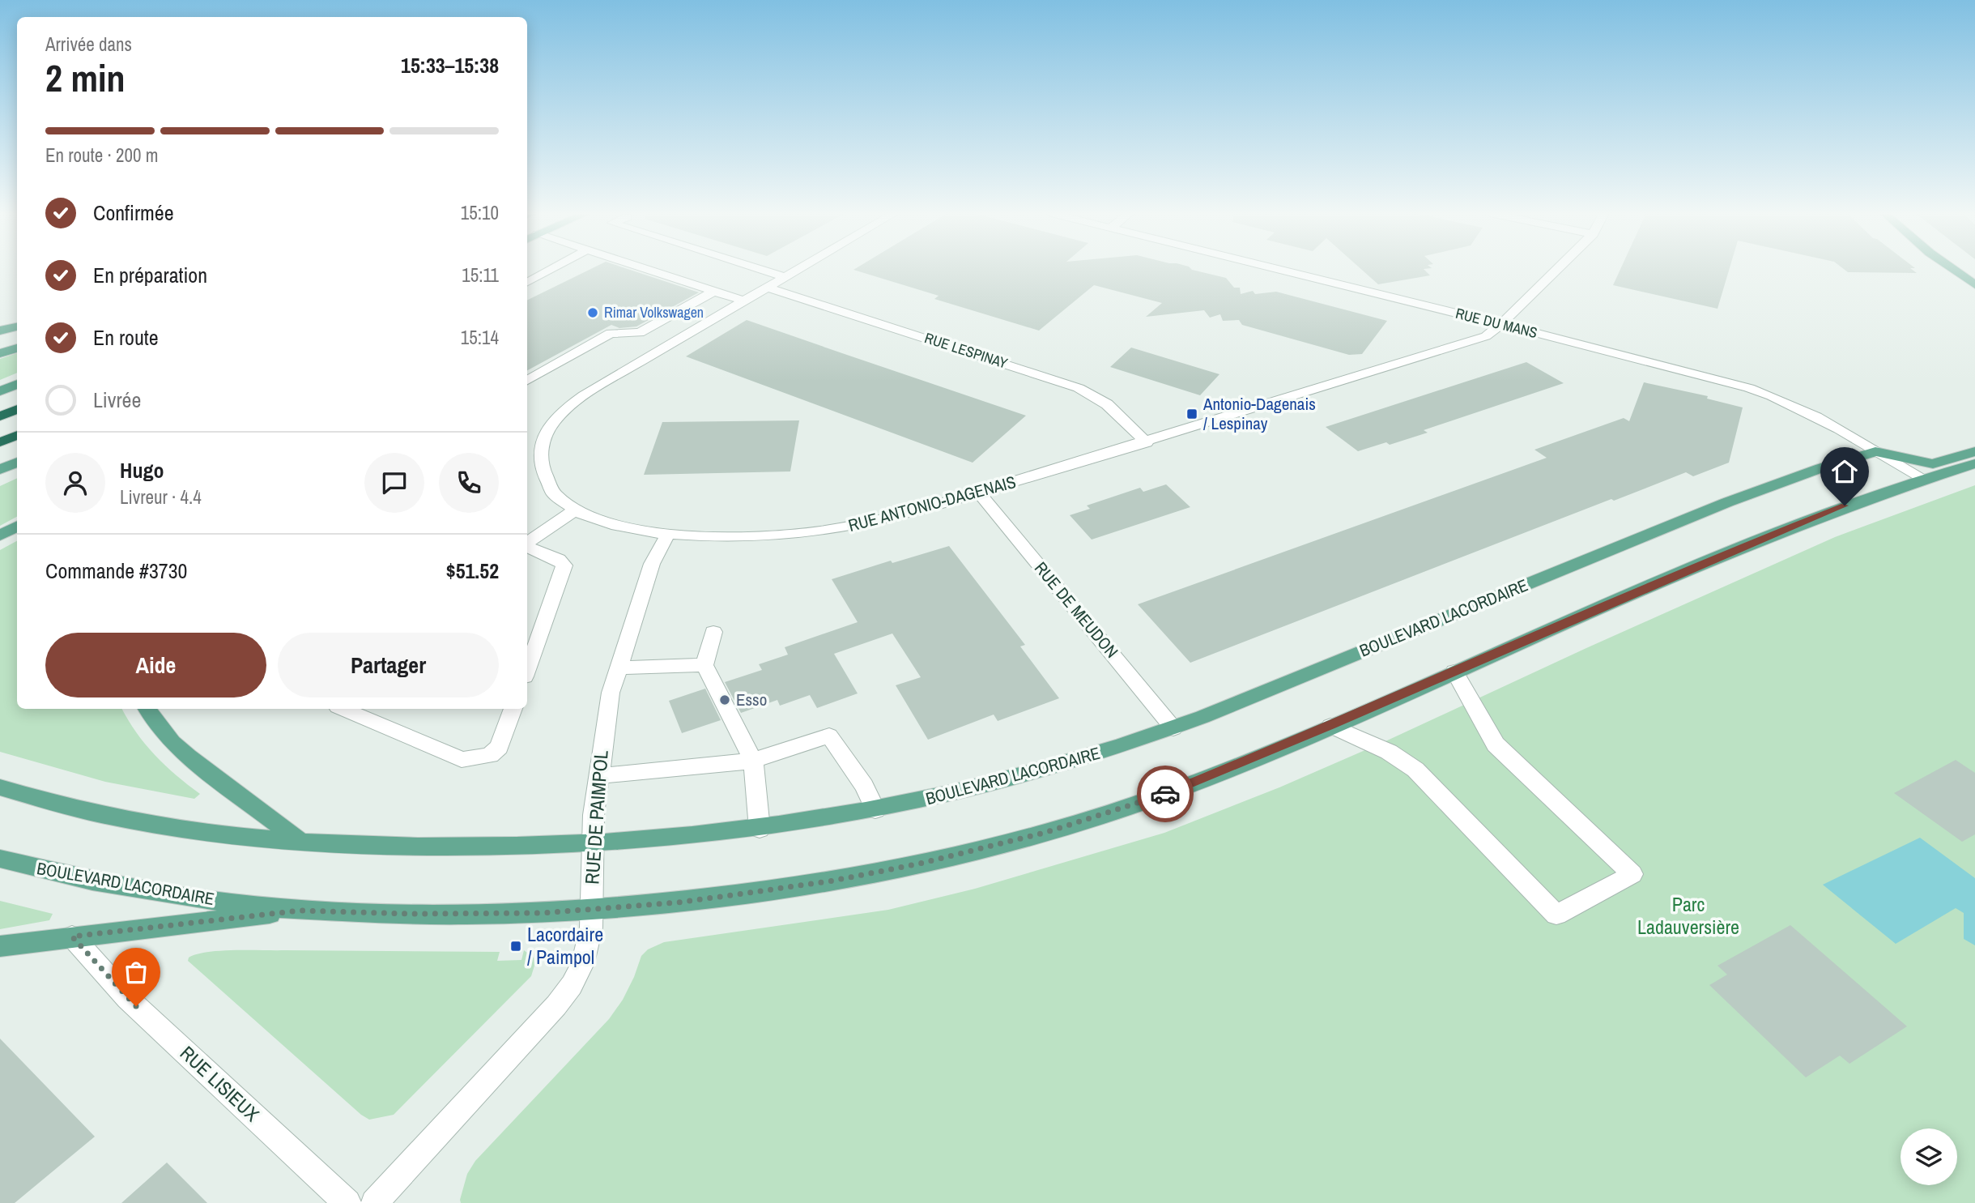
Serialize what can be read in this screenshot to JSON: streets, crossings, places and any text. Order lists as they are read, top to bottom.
{
  "streets": {
    "main road": ["BOULEVARD LACORDAIRE"],
    "street": [
      "RUE DU MANS",
      "RUE LESPINAY",
      "RUE ANTONIO-DAGENAIS",
      "RUE DE MEUDON",
      "RUE DE PAIMPOL",
      "RUE LISIEUX"
    ]
  },
  "crossings": [
    ["RUE DU MANS", "RUE ANTONIO-DAGENAIS"],
    ["RUE DU MANS", "BOULEVARD LACORDAIRE"],
    ["RUE LESPINAY", "RUE ANTONIO-DAGENAIS"],
    ["RUE ANTONIO-DAGENAIS", "RUE DE MEUDON"],
    ["RUE ANTONIO-DAGENAIS", "RUE DE PAIMPOL"],
    ["RUE DE MEUDON", "BOULEVARD LACORDAIRE"],
    ["BOULEVARD LACORDAIRE", "RUE DE PAIMPOL"]
  ],
  "parks": ["Parc Ladauversière"],
  "places": {
    "other": ["Rimar Volkswagen", "Esso"],
    "transit": ["Antonio-Dagenais / Lespinay", "Lacordaire / Paimpol"]
  },
  "page": {
    "heading": ["2 min", "Arrivée dans", "15:33–15:38"],
    "panel": [
      "Hugo",
      "Livreur · 4.4",
      "Commande #3730",
      "$51.52"
    ],
    "bar": "En route · 200 m",
    "list": [
      ["Confirmée", "15:10"],
      ["En préparation", "15:11"],
      ["En route", "15:14"],
      "Livrée"
    ],
    "buttons": ["Aide", "Partager"]
  }
}
